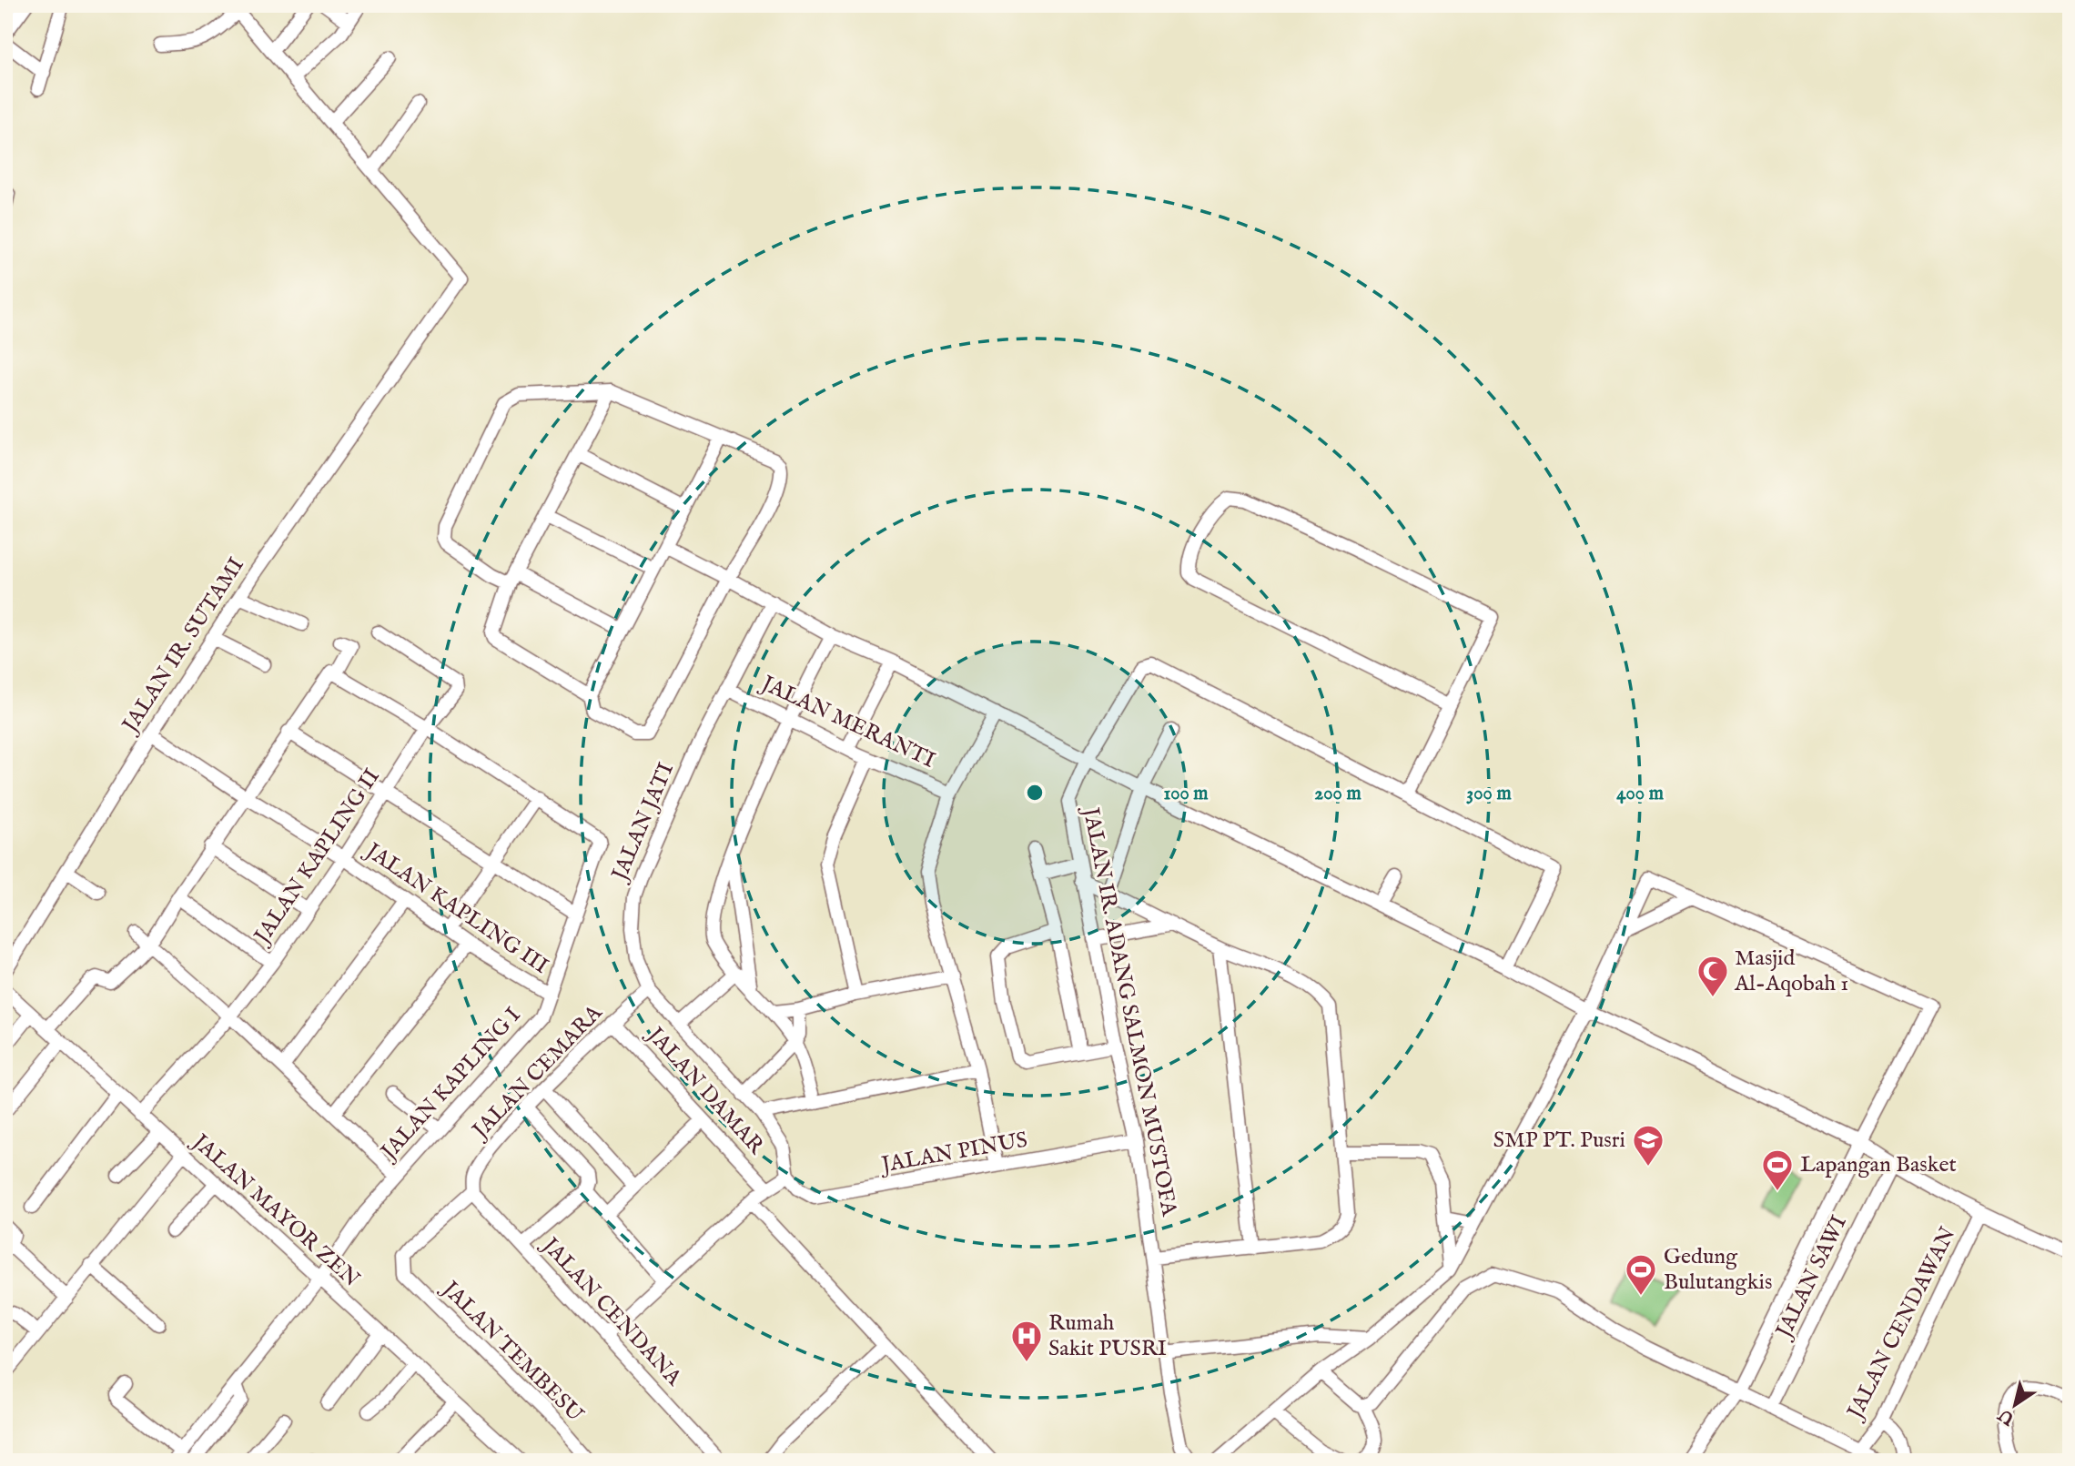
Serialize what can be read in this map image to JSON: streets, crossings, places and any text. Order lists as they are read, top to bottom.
{
  "streets": {
    "street": [
      "JALAN IR. SUTAMI",
      "JALAN MERANTI",
      "JALAN JATI",
      "JALAN KAPLING II",
      "JALAN KAPLING III",
      "JALAN IR. ADANG SALMON MUSTOFA",
      "JALAN CEMARA",
      "JALAN KAPLING I",
      "JALAN DAMAR",
      "JALAN PINUS",
      "JALAN MAYOR ZEN",
      "JALAN SAWI",
      "JALAN CENDANA",
      "JALAN CENDAWAN",
      "JALAN TEMBESU"
    ]
  },
  "crossings": [
    ["JALAN IR. SUTAMI", "JALAN KAPLING III"],
    ["JALAN MERANTI", "JALAN JATI"],
    ["JALAN JATI", "JALAN CEMARA"],
    ["JALAN JATI", "JALAN PINUS"],
    ["JALAN KAPLING II", "JALAN KAPLING III"],
    ["JALAN KAPLING II", "JALAN KAPLING I"],
    ["JALAN KAPLING II", "JALAN MAYOR ZEN"],
    ["JALAN KAPLING III", "JALAN KAPLING I"],
    ["JALAN IR. ADANG SALMON MUSTOFA", "JALAN PINUS"],
    ["JALAN CEMARA", "JALAN DAMAR"],
    ["JALAN CEMARA", "JALAN CENDANA"],
    ["JALAN CEMARA", "JALAN TEMBESU"],
    ["JALAN KAPLING I", "JALAN MAYOR ZEN"],
    ["JALAN CENDANA", "JALAN TEMBESU"]
  ],
  "places": {
    "mosque": ["Masjid Al-Aqobah 1"],
    "school or university": ["SMP PT. Pusri"],
    "sports": ["Lapangan Basket", "Gedung Bulutangkis"],
    "hospital": ["Rumah Sakit PUSRI"]
  },
  "north": "bottom left",
  "rings": [
    "100 m",
    "200 m",
    "300 m",
    "400 m"
  ]
}
